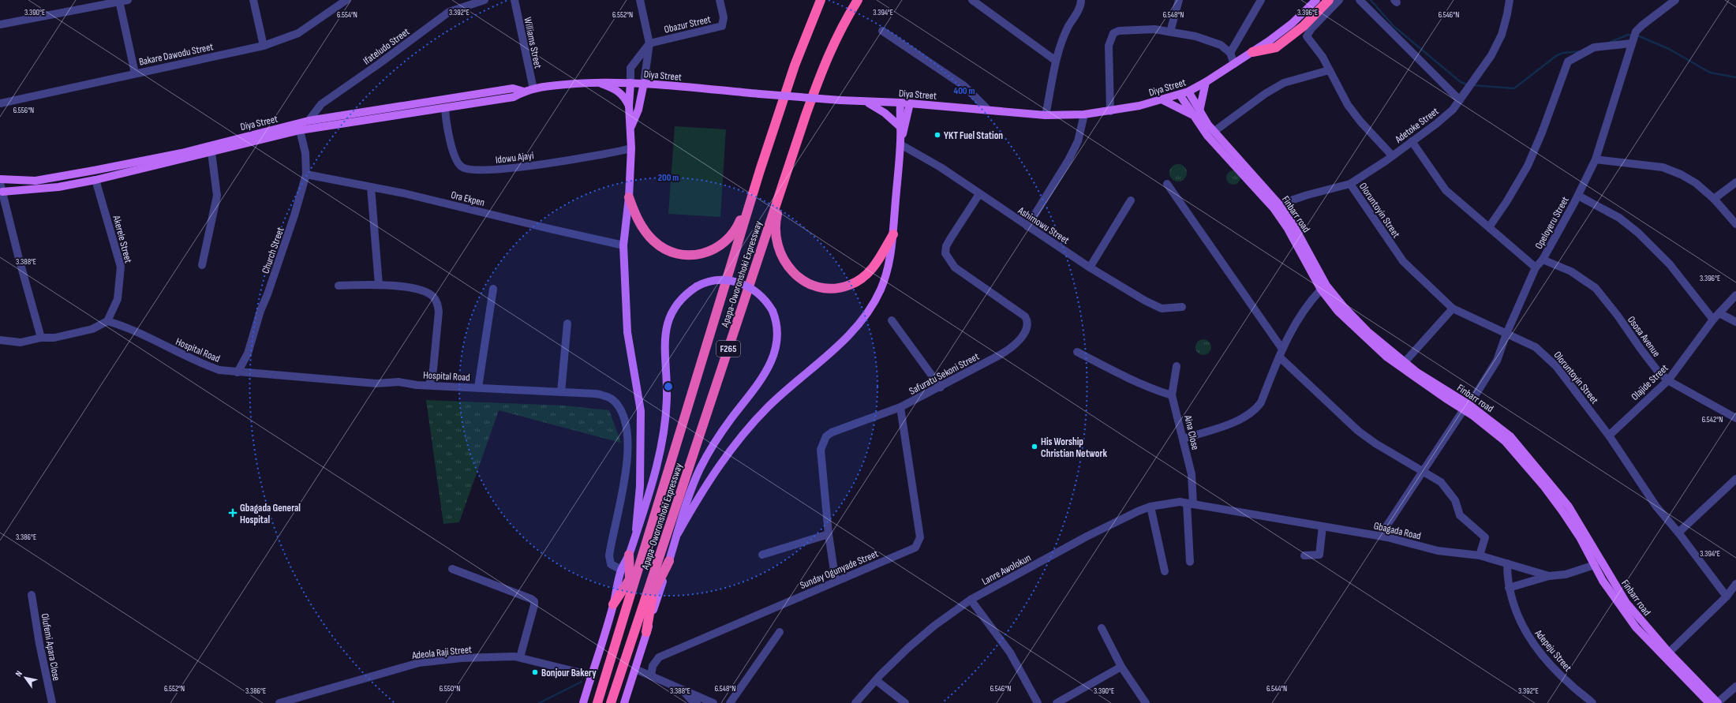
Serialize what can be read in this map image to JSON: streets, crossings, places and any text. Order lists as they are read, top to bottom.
{
  "streets": {
    "highway": ["Apapa-Oworonshoki Expressway", "F265"],
    "main road": ["Diya Street", "Finbarr road"],
    "street": [
      "Obazur Street",
      "Williams Street",
      "Ifateludo Street",
      "Bakare Dawodu Street",
      "Adetoke Street",
      "Idowu Ajayi",
      "Ora Ekpen",
      "Oloruntoyin Street",
      "Opeloyeru Street",
      "Ashimowu Street",
      "Akerele Street",
      "Church Street",
      "Ososa Avenue",
      "Hospital Road",
      "Safuratu Sekoni Street",
      "Olajide Street",
      "Aina Close",
      "Gbagada Road",
      "Sunday Ogunyade Street",
      "Lanre Awolokun",
      "Olufemi Apara Close",
      "Adepeju Street",
      "Adeola Raji Street"
    ]
  },
  "crossings": [
    ["Williams Street", "Diya Street"],
    ["Ifateludo Street", "Diya Street"],
    ["Diya Street", "Idowu Ajayi"],
    ["Diya Street", "Akerele Street"],
    ["Diya Street", "Church Street"],
    ["Adetoke Street", "Oloruntoyin Street"],
    ["Adetoke Street", "Finbarr road"],
    ["Ora Ekpen", "Church Street"],
    ["Oloruntoyin Street", "Opeloyeru Street"],
    ["Oloruntoyin Street", "Olajide Street"],
    ["Finbarr road", "Opeloyeru Street"],
    ["Finbarr road", "Gbagada Road"],
    ["Opeloyeru Street", "Ososa Avenue"],
    ["Opeloyeru Street", "Gbagada Road"],
    ["Ashimowu Street", "Safuratu Sekoni Street"],
    ["Akerele Street", "Hospital Road"],
    ["Church Street", "Hospital Road"],
    ["Apapa-Oworonshoki Expressway", "Hospital Road"],
    ["Apapa-Oworonshoki Expressway", "Adeola Raji Street"],
    ["Ososa Avenue", "Olajide Street"],
    ["Safuratu Sekoni Street", "Sunday Ogunyade Street"],
    ["Aina Close", "Gbagada Road"],
    ["Aina Close", "Lanre Awolokun"],
    ["Gbagada Road", "Lanre Awolokun"],
    ["Gbagada Road", "Adepeju Street"]
  ],
  "places": {
    "other": ["YKT Fuel Station", "His Worship Christian Network", "Bonjour Bakery"],
    "health": ["Gbagada General Hospital"]
  },
  "north": "top left",
  "coordinates": [
    "3.396°E",
    "3.390°E",
    "3.392°E",
    "3.394°E",
    "6.554°N",
    "6.552°N",
    "6.548°N",
    "6.546°N",
    "6.556°N",
    "3.388°E",
    "6.542°N",
    "3.386°E",
    "6.550°N",
    "6.544°N"
  ],
  "rings": ["400 m", "200 m"]
}
